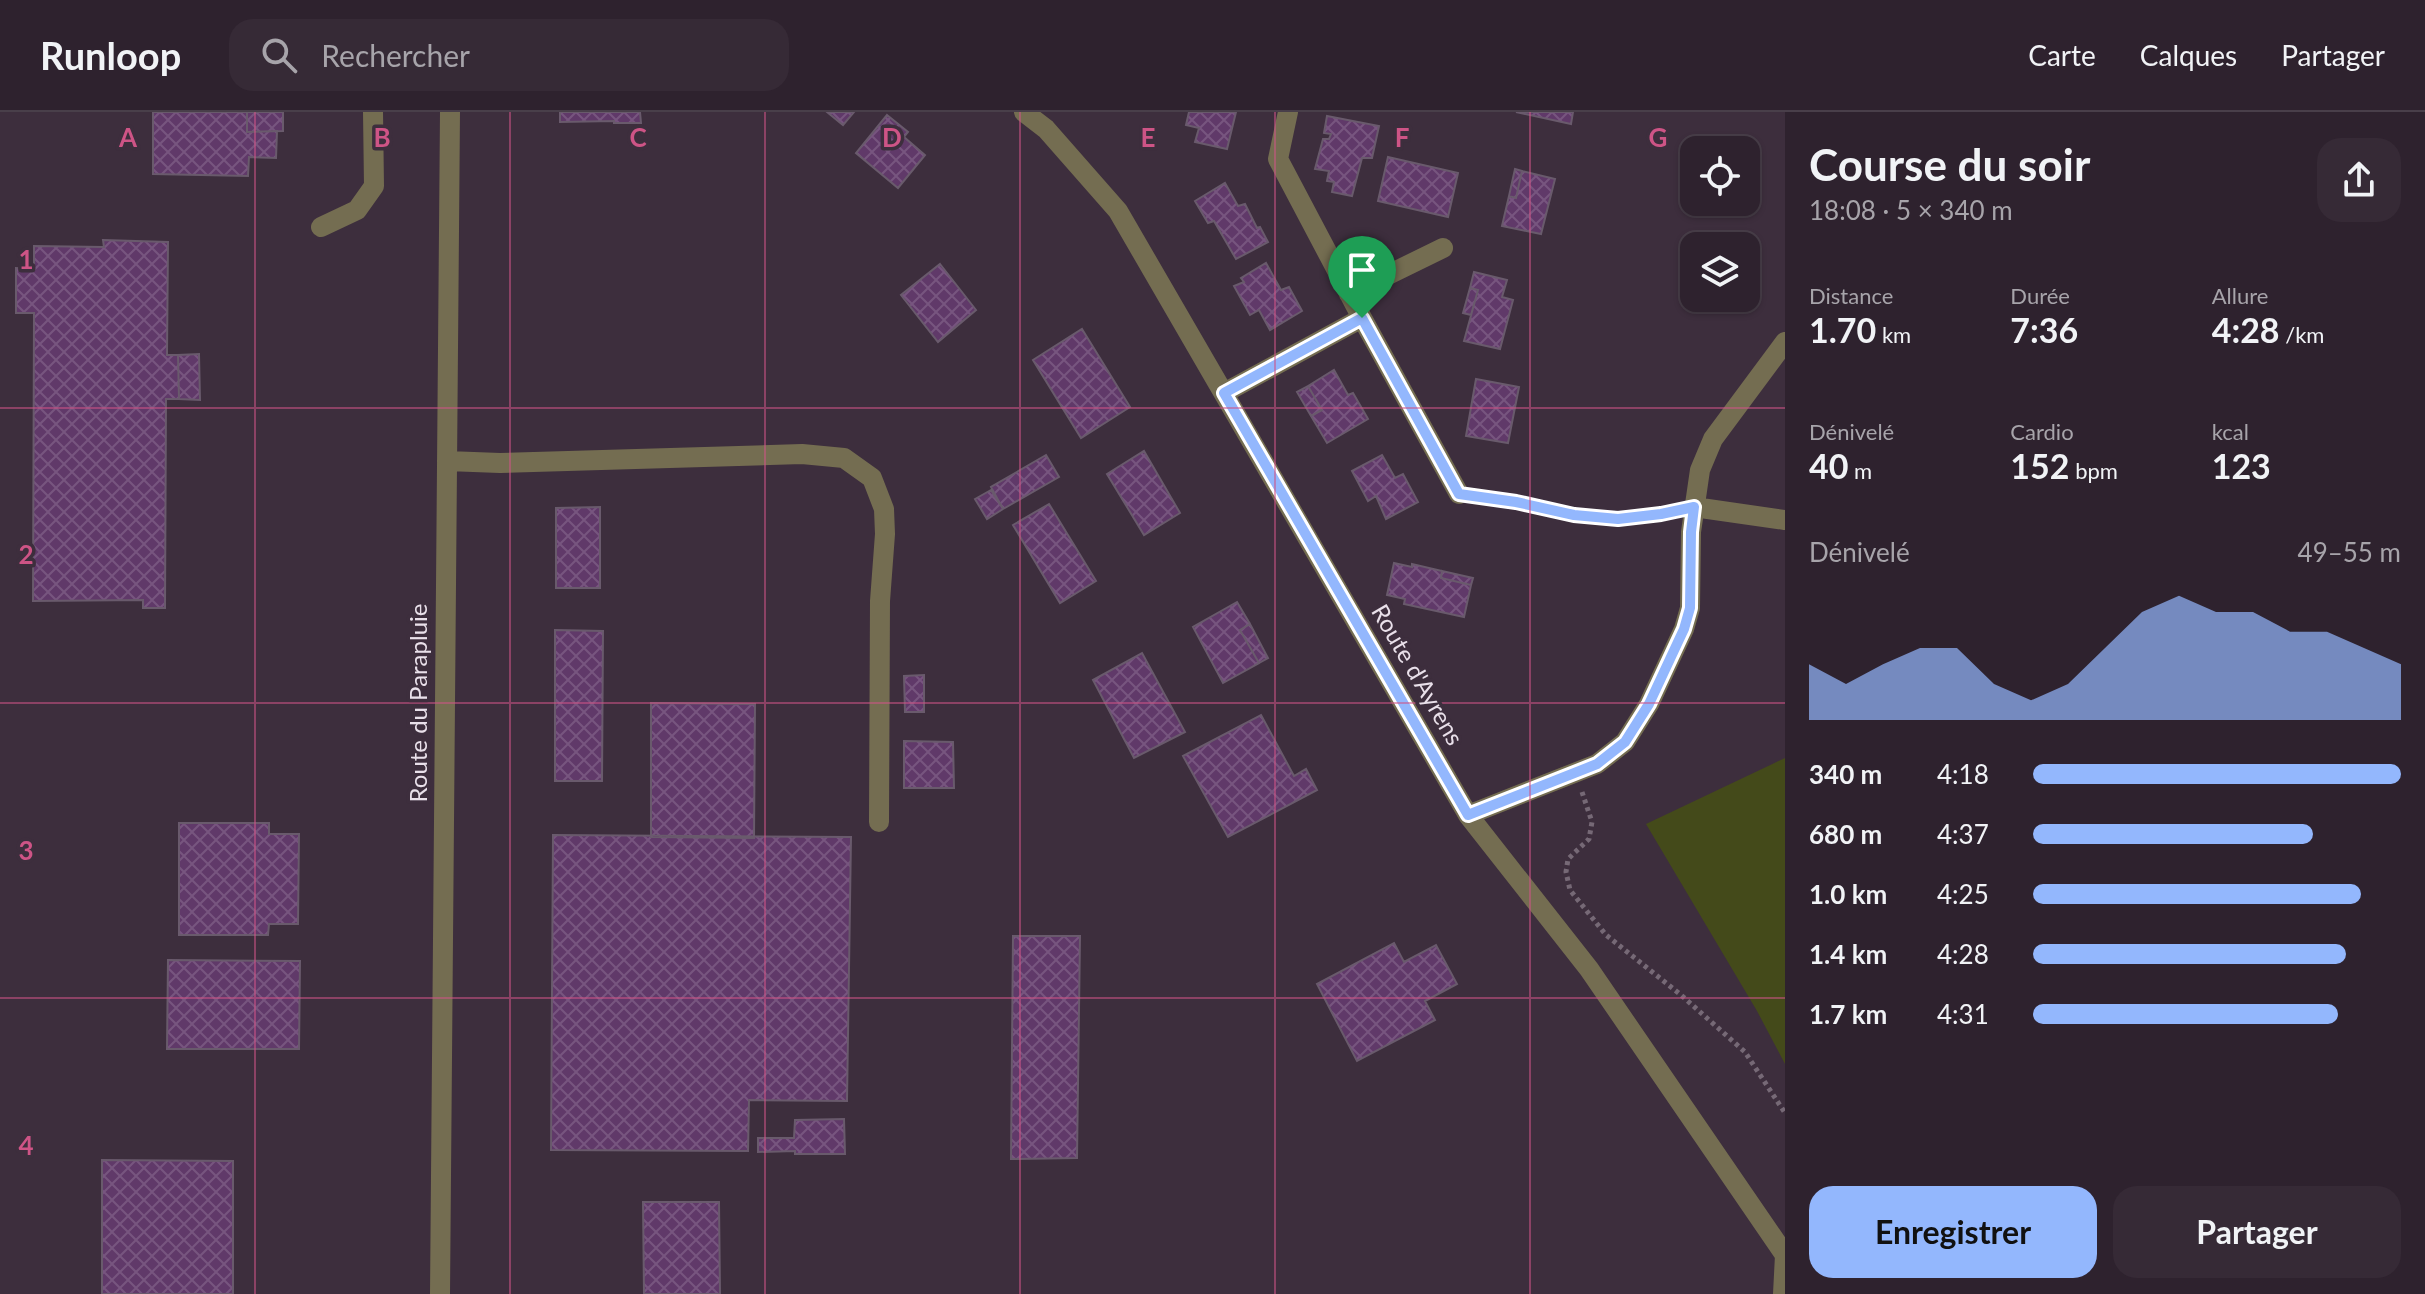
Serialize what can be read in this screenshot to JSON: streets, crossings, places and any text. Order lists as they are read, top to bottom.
{
  "streets": {
    "street": ["Route d'Ayrens", "Route du Parapluie"]
  },
  "page": {
    "header": "Runloop",
    "search": "Rechercher",
    "nav": ["Carte", "Calques", "Partager"],
    "heading": ["Course du soir", "18:08 · 5 × 340 m"],
    "stats": [
      ["Distance", "1.70 km"],
      ["Durée", "7:36"],
      ["Allure", "4:28 /km"],
      ["Dénivelé", "40 m"],
      ["Cardio", "152 bpm"],
      ["kcal", "123"]
    ],
    "chart": ["Dénivelé", "49–55 m"],
    "list": [
      {
        "name": "340 m",
        "note": "4:18"
      },
      {
        "name": "680 m",
        "note": "4:37"
      },
      {
        "name": "1.0 km",
        "note": "4:25"
      },
      {
        "name": "1.4 km",
        "note": "4:28"
      },
      {
        "name": "1.7 km",
        "note": "4:31"
      }
    ],
    "buttons": ["Enregistrer", "Partager"]
  },
  "grid": {
    "columns": [
      "A",
      "B",
      "C",
      "D",
      "E",
      "F",
      "G"
    ],
    "rows": [
      "1",
      "2",
      "3",
      "4"
    ]
  }
}
